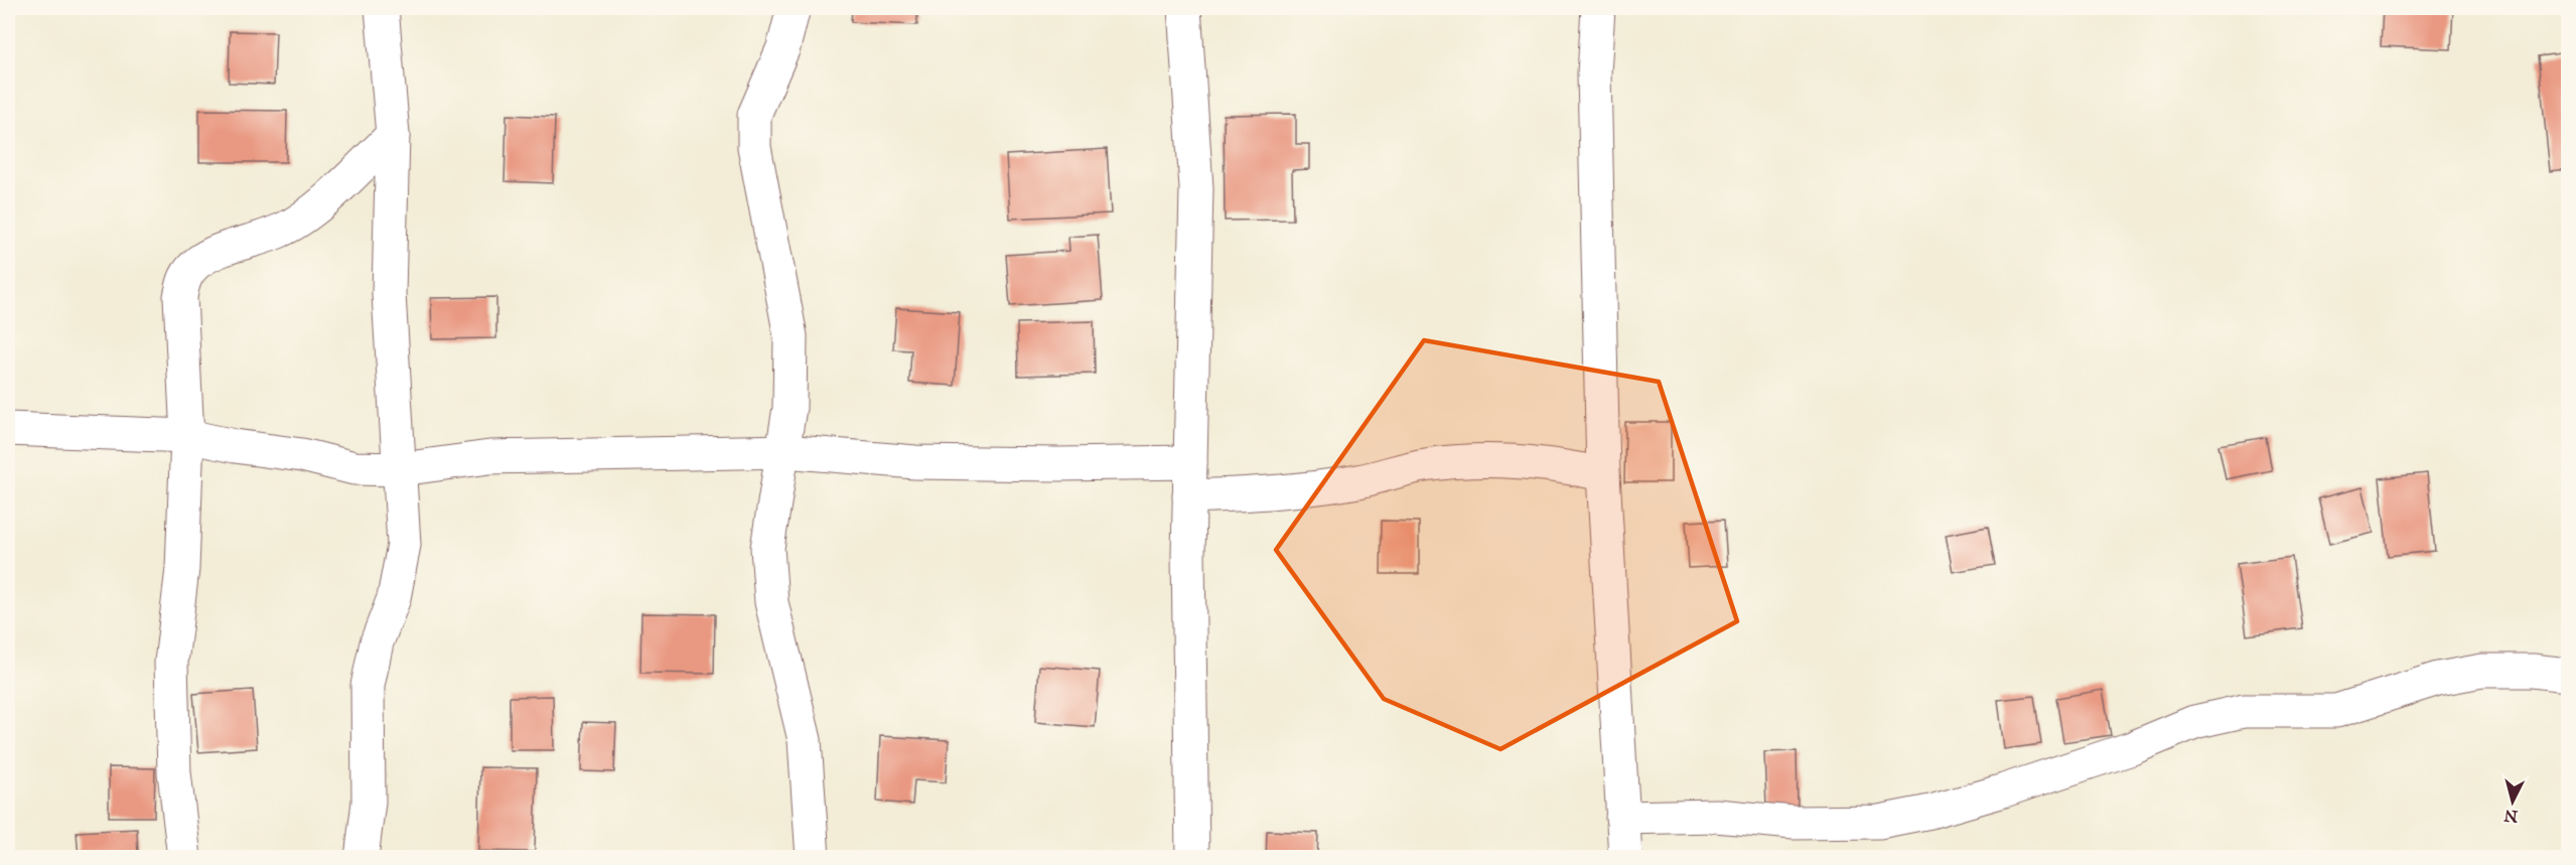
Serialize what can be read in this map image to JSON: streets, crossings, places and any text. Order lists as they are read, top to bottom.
{
  "north": "bottom"
}
